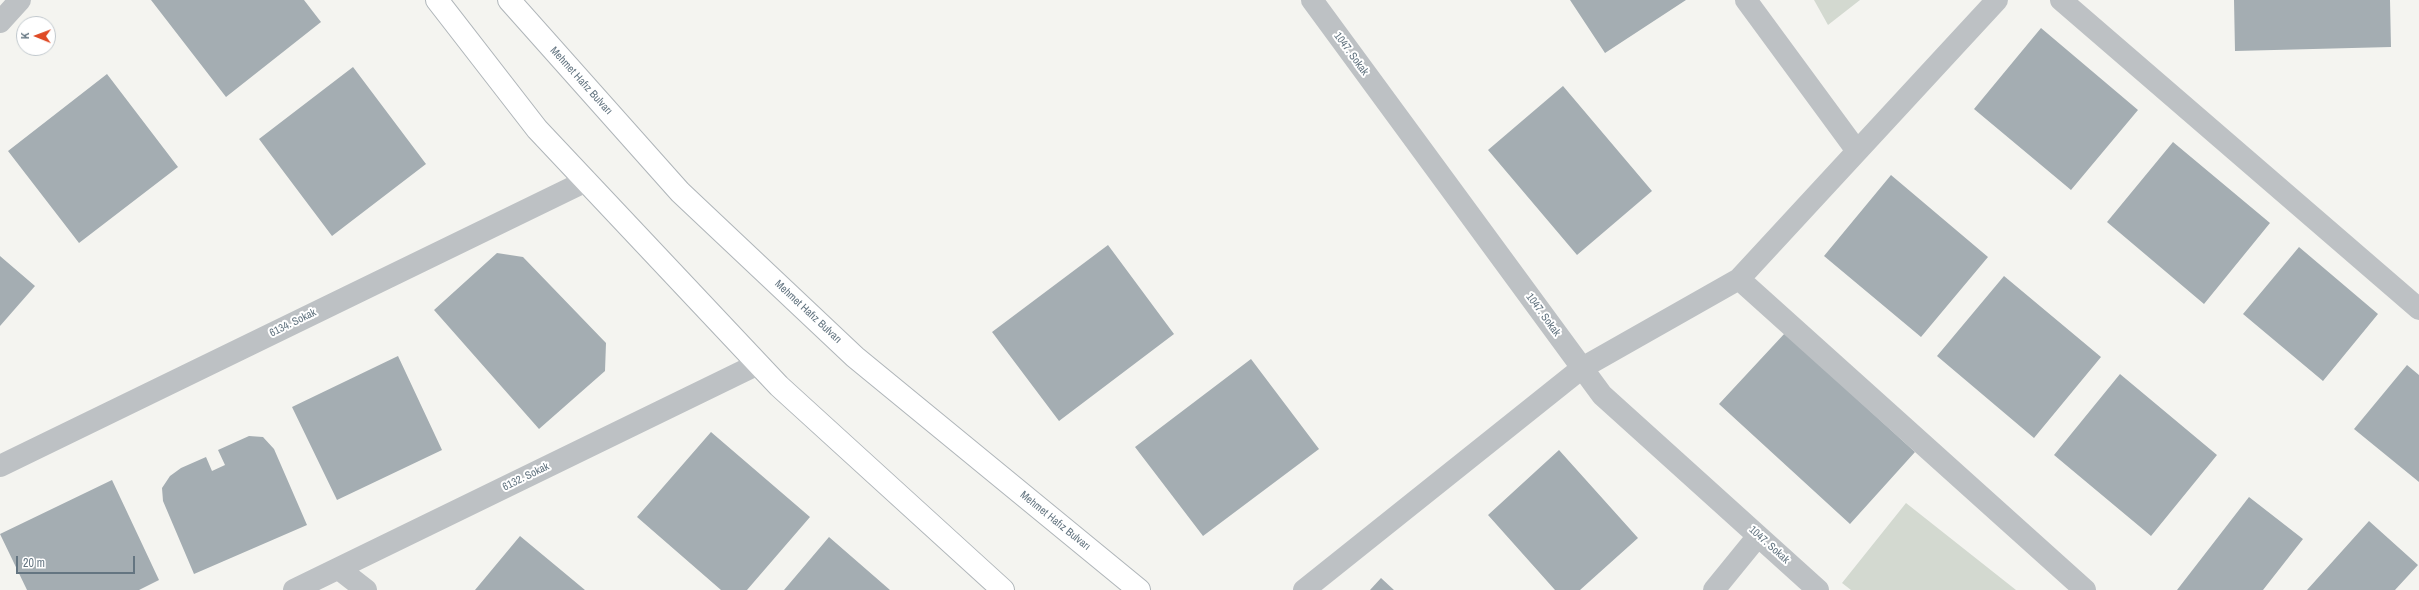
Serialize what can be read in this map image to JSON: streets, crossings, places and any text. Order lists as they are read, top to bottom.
{
  "streets": {
    "main road": ["Mehmet Hafız Bulvarı"],
    "street": ["1047. Sokak", "6134. Sokak", "6132. Sokak"]
  },
  "scale_bar": "20 m",
  "north": "left"
}
